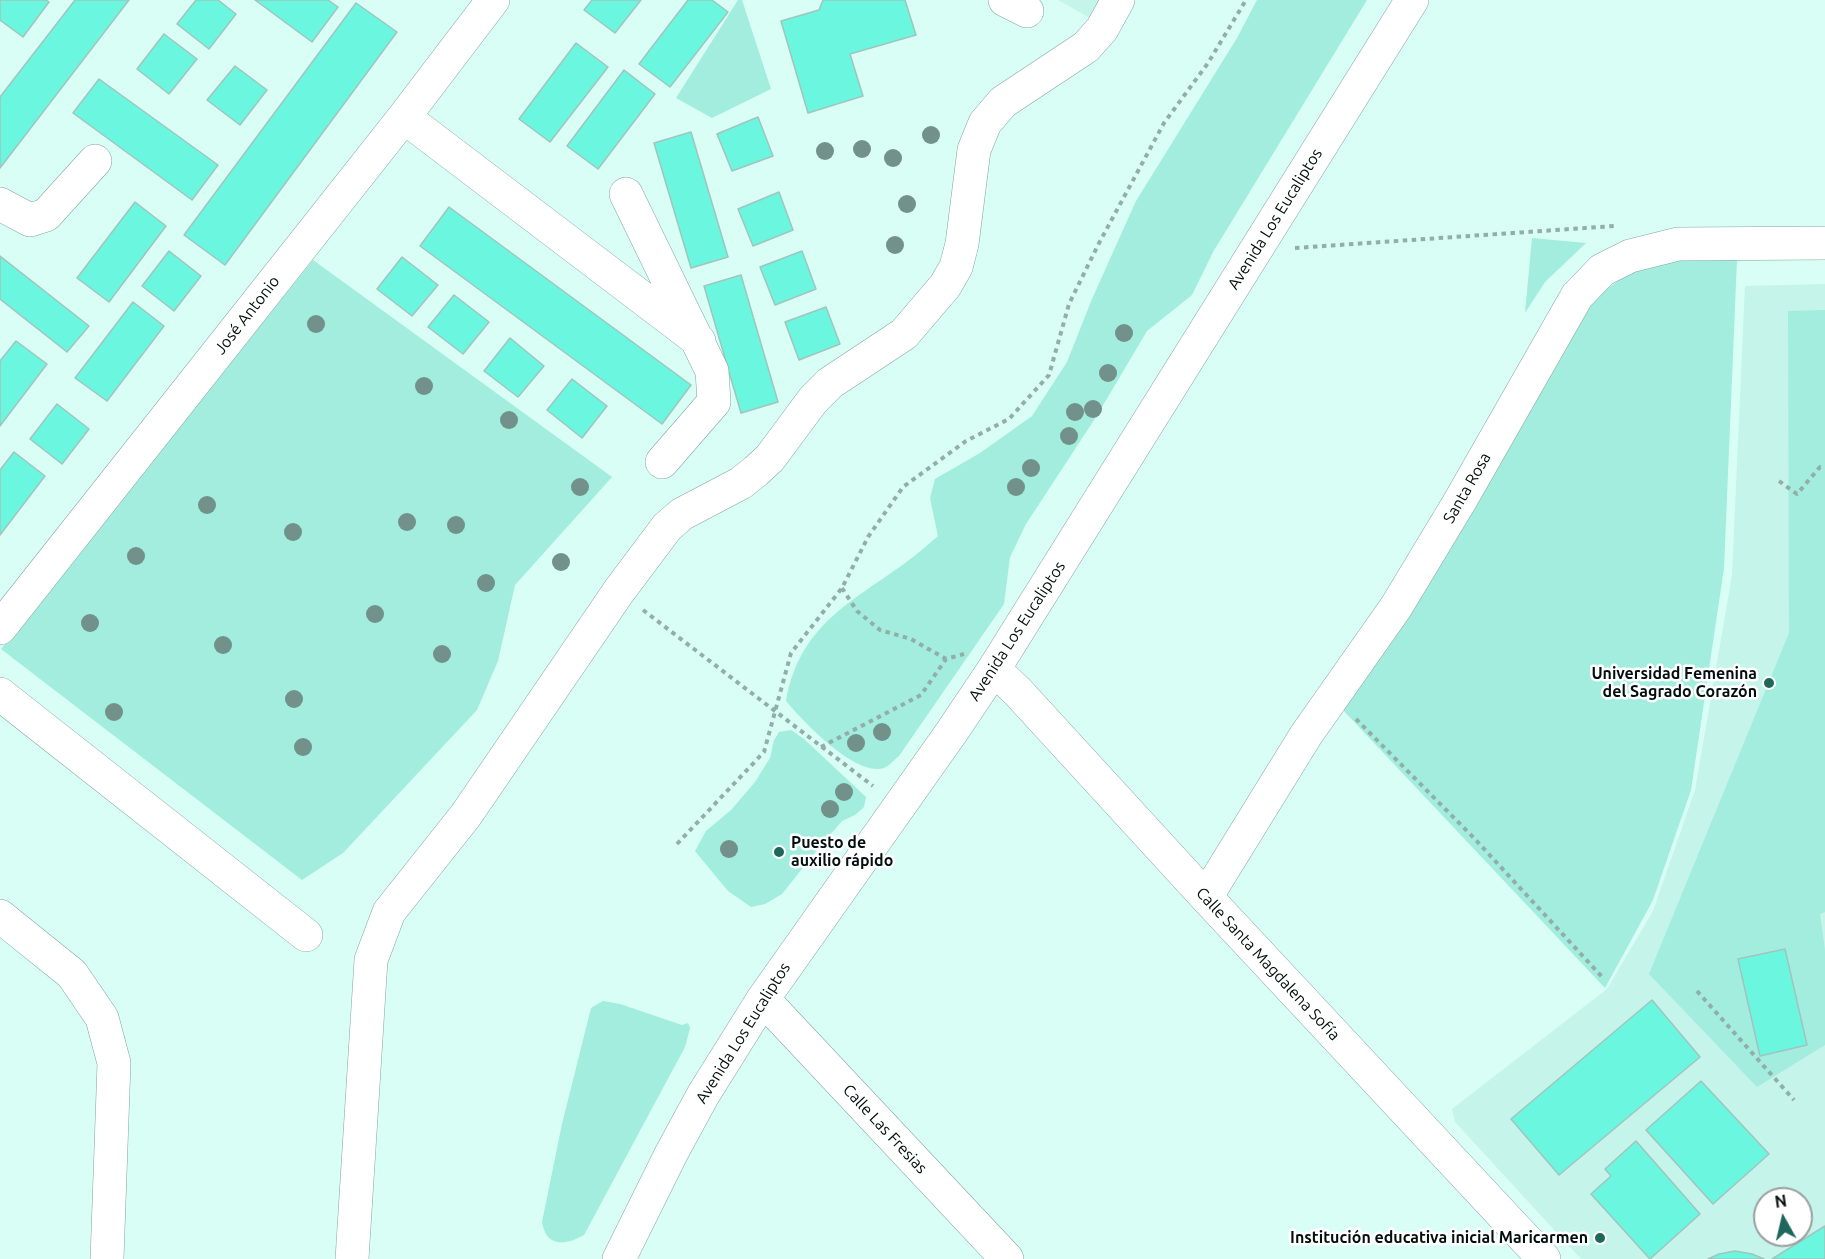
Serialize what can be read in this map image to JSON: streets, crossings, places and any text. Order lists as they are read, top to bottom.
{
  "streets": {
    "street": [
      "Avenida Los Eucaliptos",
      "José Antonio",
      "Santa Rosa",
      "Calle Santa Magdalena Sofía",
      "Calle Las Fresias"
    ]
  },
  "crossings": [
    ["Avenida Los Eucaliptos", "Calle Santa Magdalena Sofía"],
    ["Avenida Los Eucaliptos", "Calle Las Fresias"],
    ["Santa Rosa", "Calle Santa Magdalena Sofía"]
  ],
  "places": ["Universidad Femenina del Sagrado Corazón", "Puesto de auxilio rápido", "Institución educativa inicial Maricarmen"],
  "north": "top"
}
